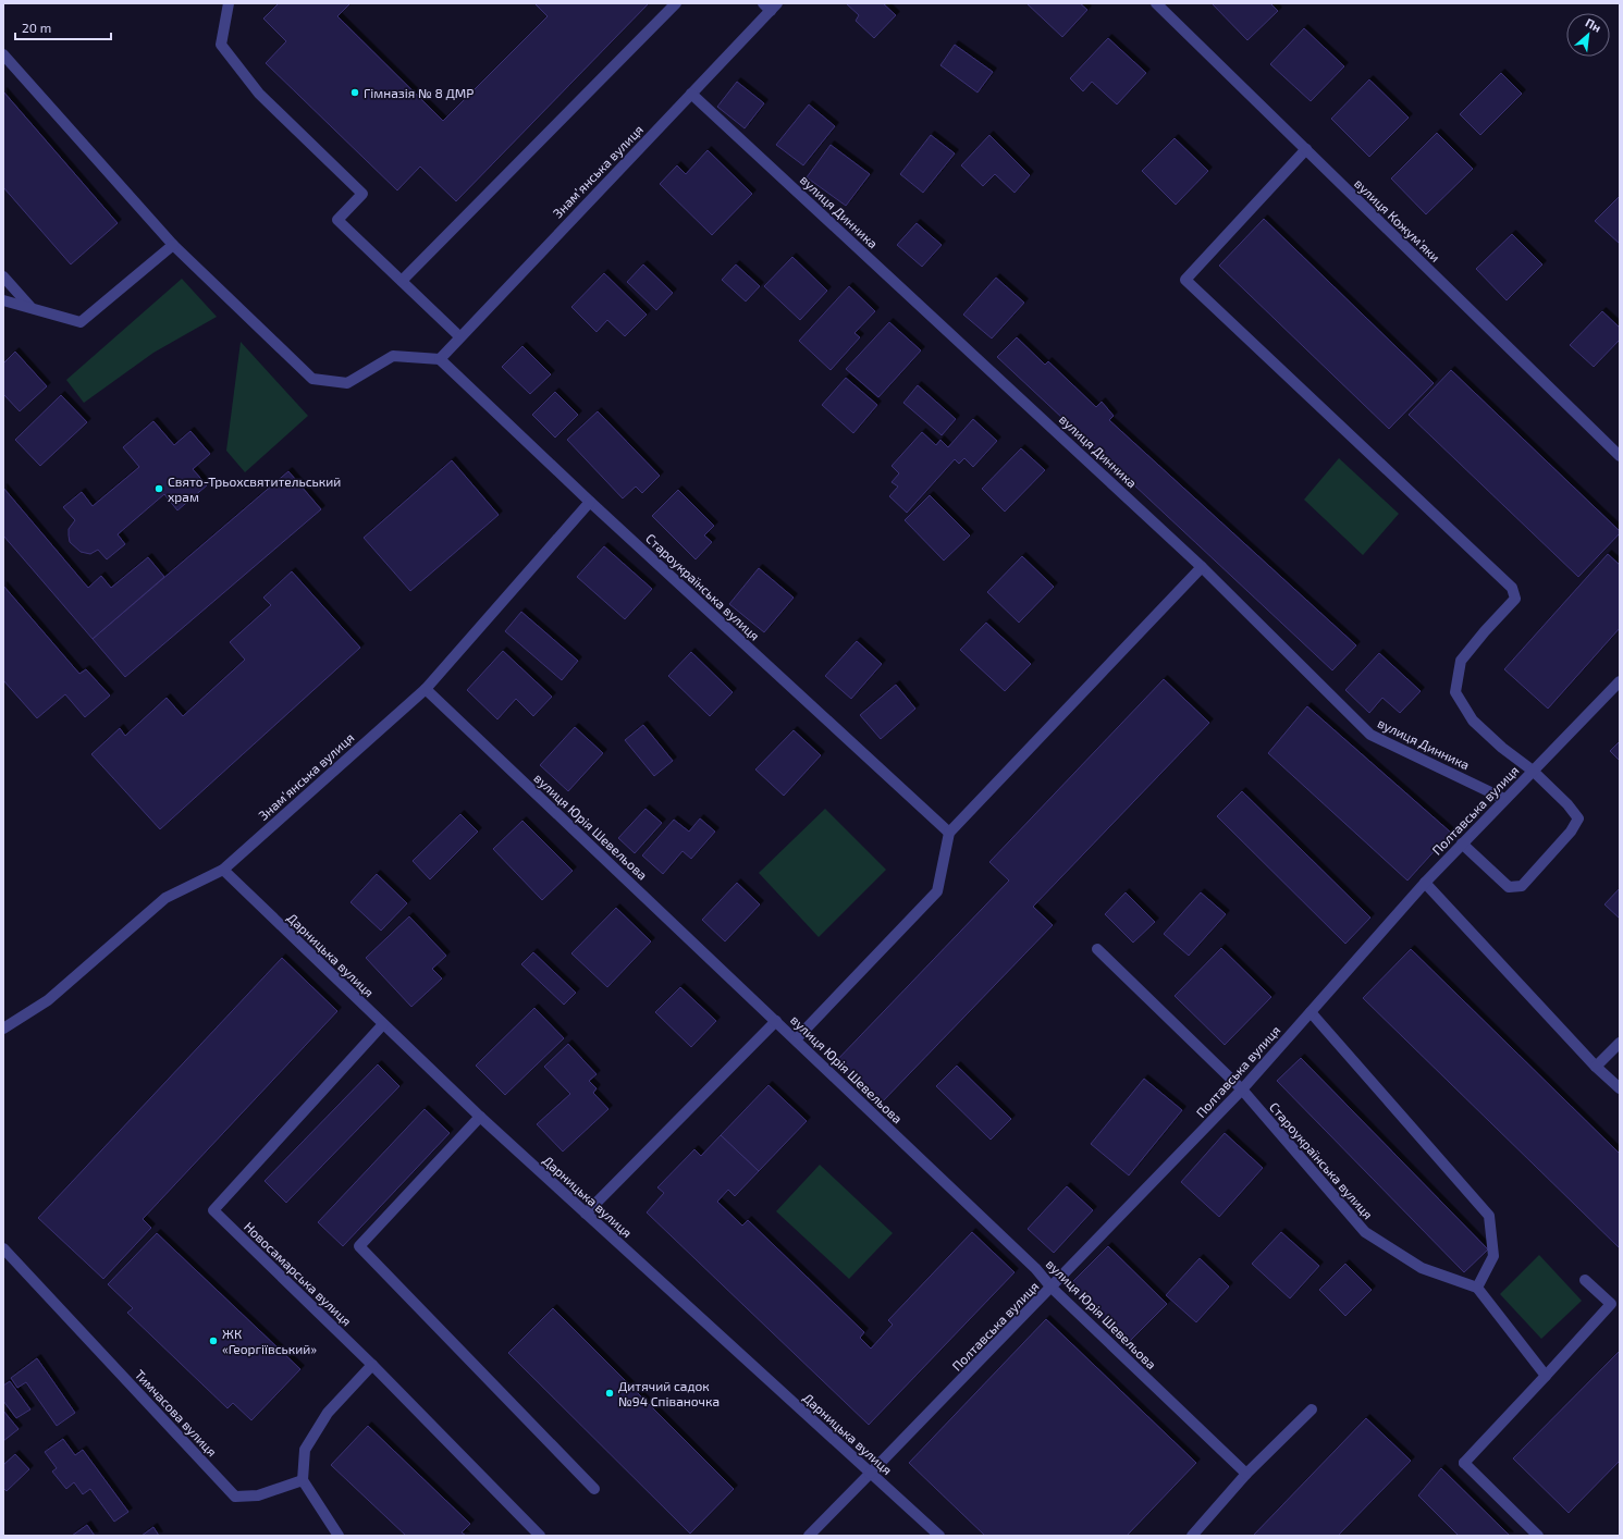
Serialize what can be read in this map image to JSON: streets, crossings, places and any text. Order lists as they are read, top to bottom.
{
  "streets": {
    "street": [
      "Знамʼянська вулиця",
      "вулиця Динника",
      "вулиця Кожум’яки",
      "Староукраїнська вулиця",
      "Полтавська вулиця",
      "вулиця Юрія Шевельова",
      "Дарницька вулиця",
      "Новосамарська вулиця",
      "Тимчасова вулиця"
    ]
  },
  "crossings": [
    ["Знамʼянська вулиця", "вулиця Динника"],
    ["Знамʼянська вулиця", "Староукраїнська вулиця"],
    ["Знамʼянська вулиця", "вулиця Юрія Шевельова"],
    ["Знамʼянська вулиця", "Дарницька вулиця"],
    ["вулиця Динника", "Полтавська вулиця"],
    ["Староукраїнська вулиця", "Полтавська вулиця"],
    ["Полтавська вулиця", "вулиця Юрія Шевельова"],
    ["Полтавська вулиця", "Дарницька вулиця"],
    ["Дарницька вулиця", "Новосамарська вулиця"]
  ],
  "places": [
    "Гімназія № 8 ДМР",
    "Свято-Трьохсвятительський храм",
    "ЖК «Георгіївський»",
    "Дитячий садок №94 Співаночка"
  ],
  "scale_bar": "20 m",
  "north": "top right"
}
